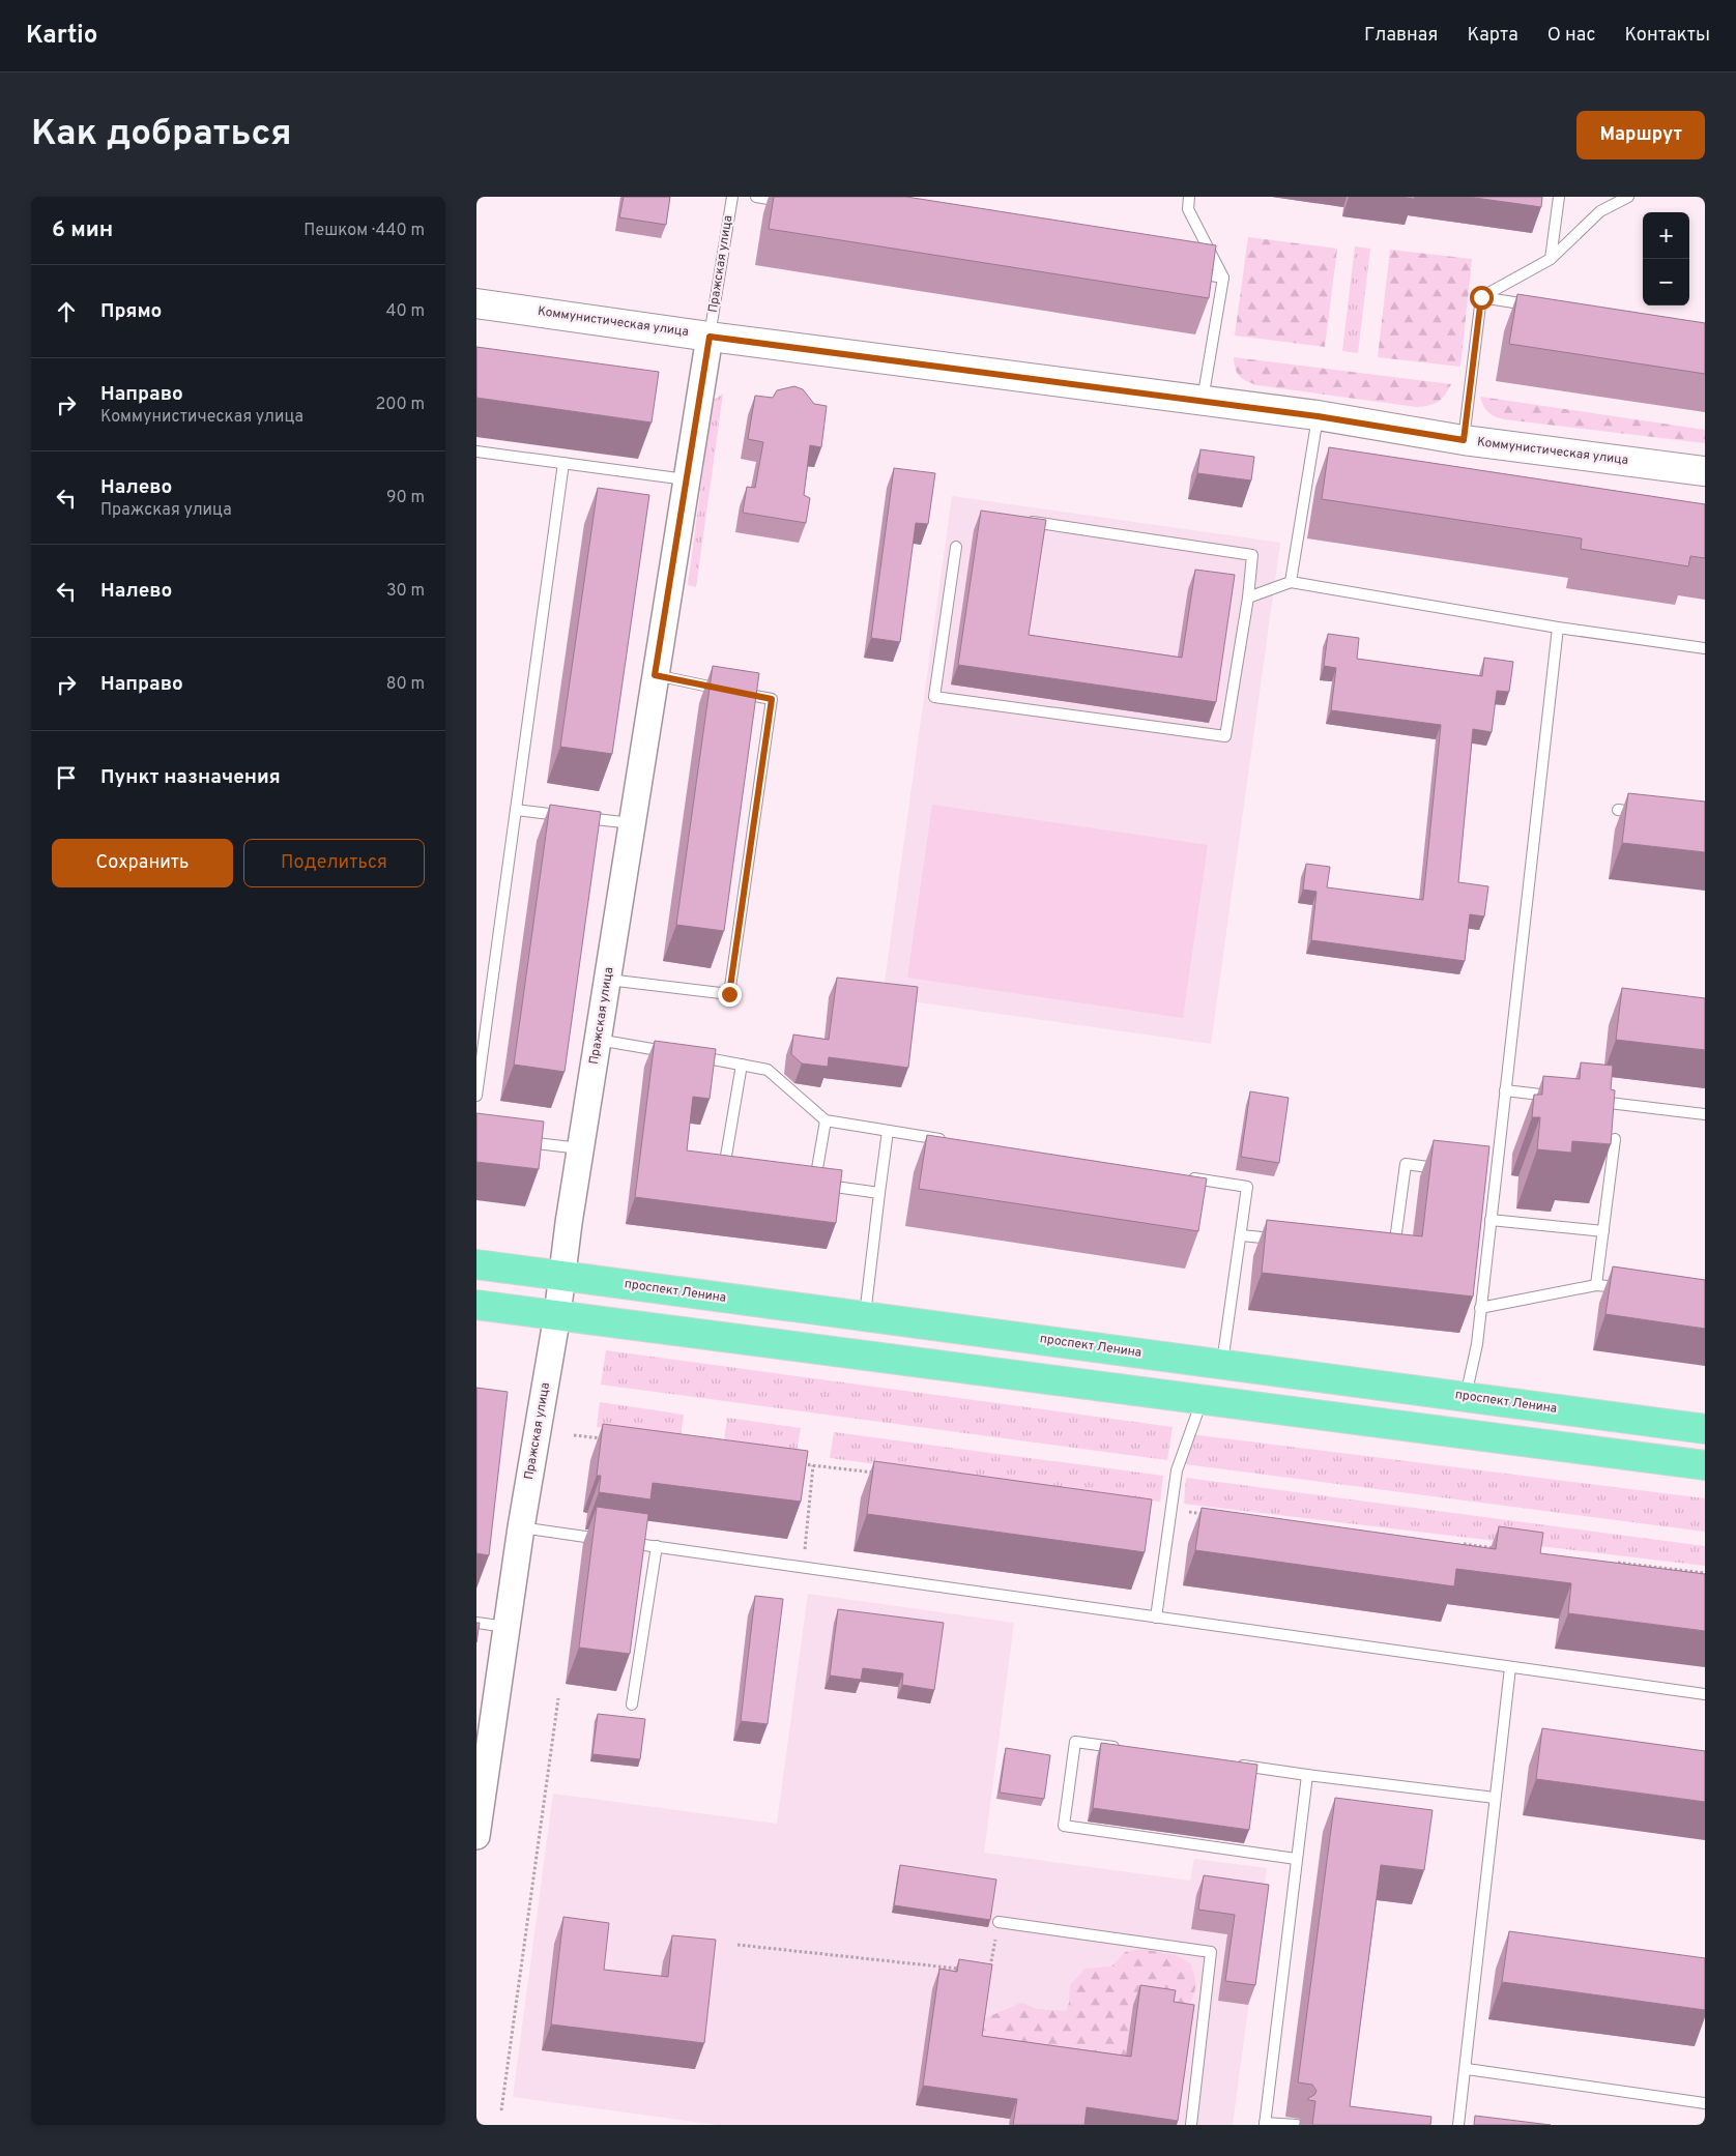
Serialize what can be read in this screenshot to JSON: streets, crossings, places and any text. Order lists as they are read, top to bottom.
{
  "streets": {
    "main road": ["Коммунистическая улица", "проспект Ленина"],
    "street": ["Пражская улица"]
  },
  "crossings": [
    ["Пражская улица", "Коммунистическая улица"],
    ["Пражская улица", "проспект Ленина"]
  ],
  "page": {
    "header": "Kartio",
    "nav": [
      "Главная",
      "Карта",
      "О нас",
      "Контакты"
    ],
    "buttons": [
      "Маршрут",
      ["Сохранить", "Поделиться"]
    ],
    "title": "Как добраться",
    "heading": ["6 мин", "Пешком · 440 m"],
    "map_buttons": ["+", "−"],
    "list": [
      ["Прямо", "40 m"],
      ["Направо", "Коммунистическая улица", "200 m"],
      ["Налево", "Пражская улица", "90 m"],
      ["Налево", "30 m"],
      ["Направо", "80 m"],
      "Пункт назначения"
    ]
  }
}
